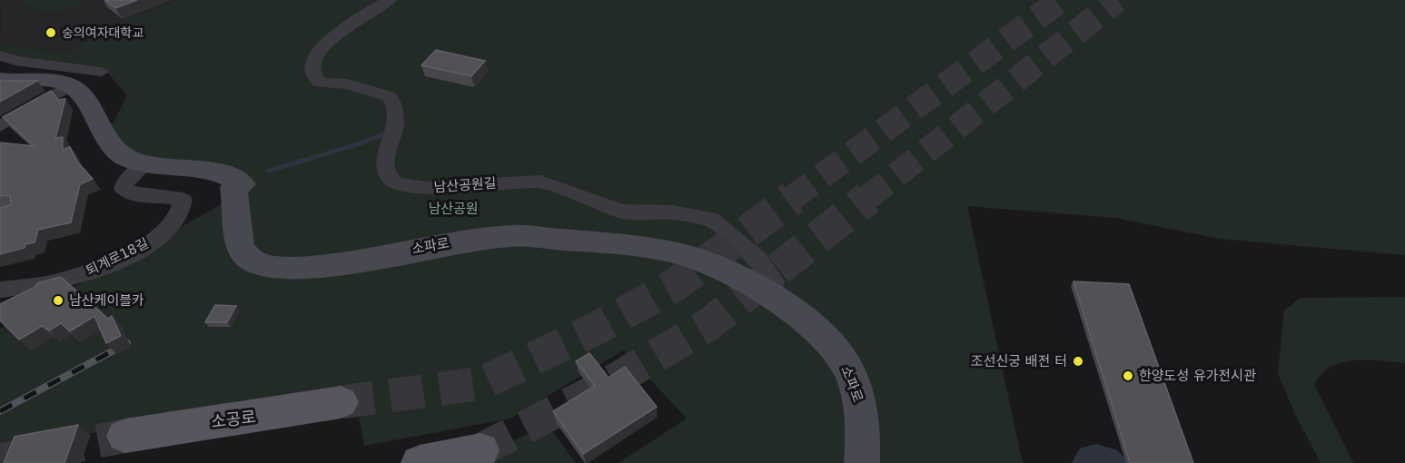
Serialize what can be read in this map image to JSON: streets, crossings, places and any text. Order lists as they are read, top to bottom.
{
  "streets": {
    "main road": ["소공로"],
    "street": ["남산공원길", "소파로", "퇴계로18길"]
  },
  "crossings": [
    ["남산공원길", "소파로"],
    ["소파로", "퇴계로18길"]
  ],
  "parks": ["남산공원"],
  "places": [
    "숭의여자대학교",
    "남산케이블카",
    "조선신궁 배전 터",
    "한양도성 유가전시관"
  ]
}
